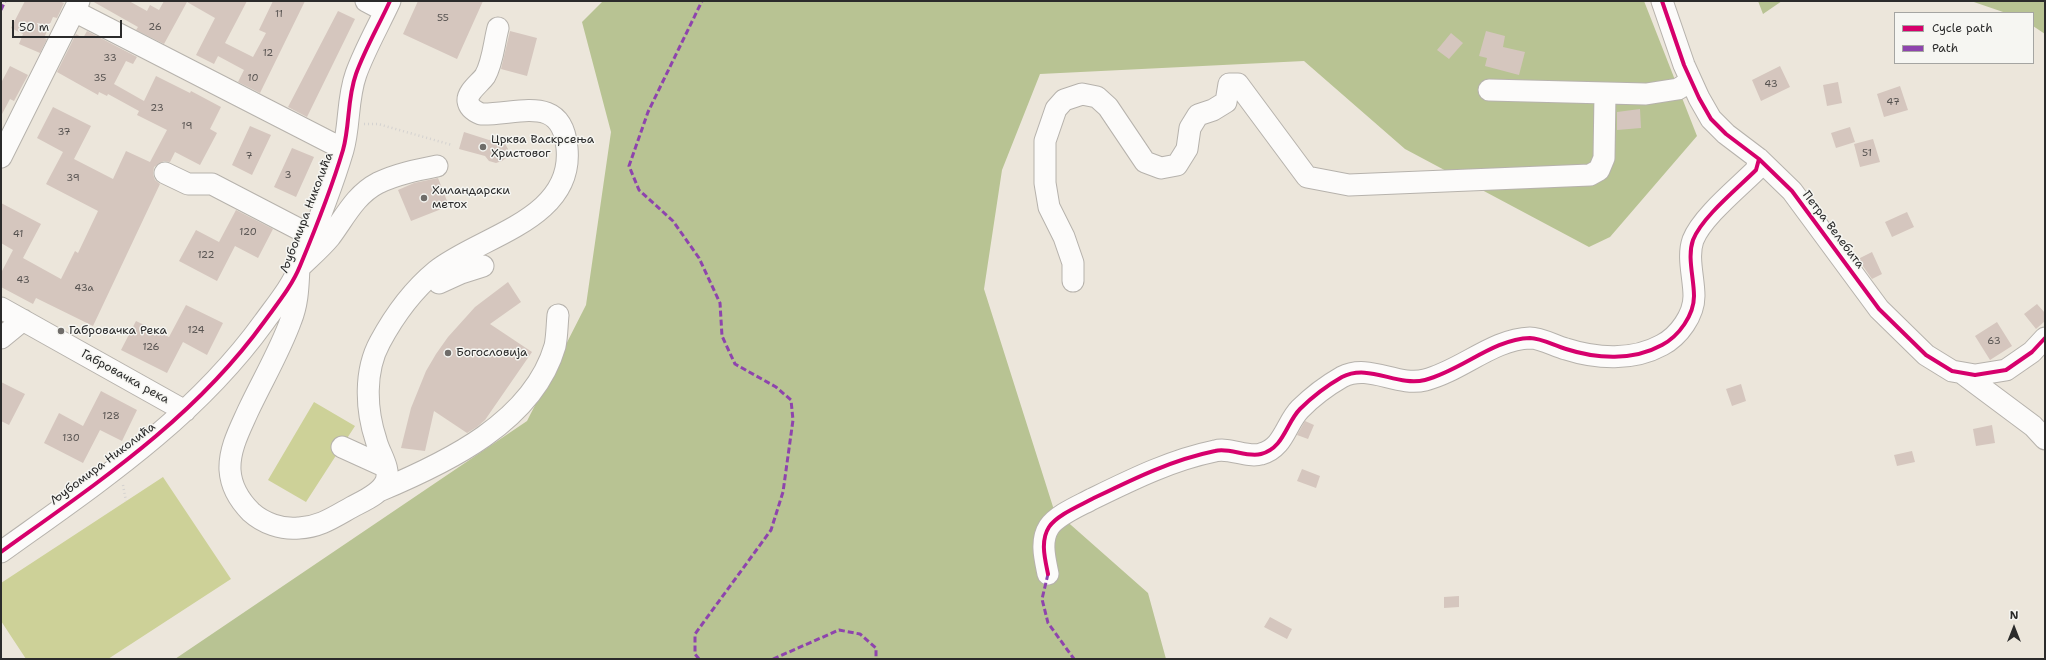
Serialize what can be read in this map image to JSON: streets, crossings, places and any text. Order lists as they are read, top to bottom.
{
  "streets": {
    "street": ["Љубомира Николића", "Петра Велебита", "Габровачка река"]
  },
  "crossings": [
    ["Љубомира Николића", "Габровачка река"]
  ],
  "places": [
    "Црква Васкрсења Христовог",
    "Хиландарски метох",
    "Габровачка Река",
    "Богословија"
  ],
  "house_numbers": [
    "11",
    "55",
    "26",
    "12",
    "33",
    "35",
    "10",
    "43",
    "47",
    "23",
    "19",
    "37",
    "51",
    "7",
    "3",
    "39",
    "120",
    "41",
    "122",
    "43",
    "43a",
    "124",
    "63",
    "126",
    "128",
    "130"
  ],
  "legend": ["Cycle path", "Path"],
  "scale_bar": "50 m",
  "north": "top"
}
